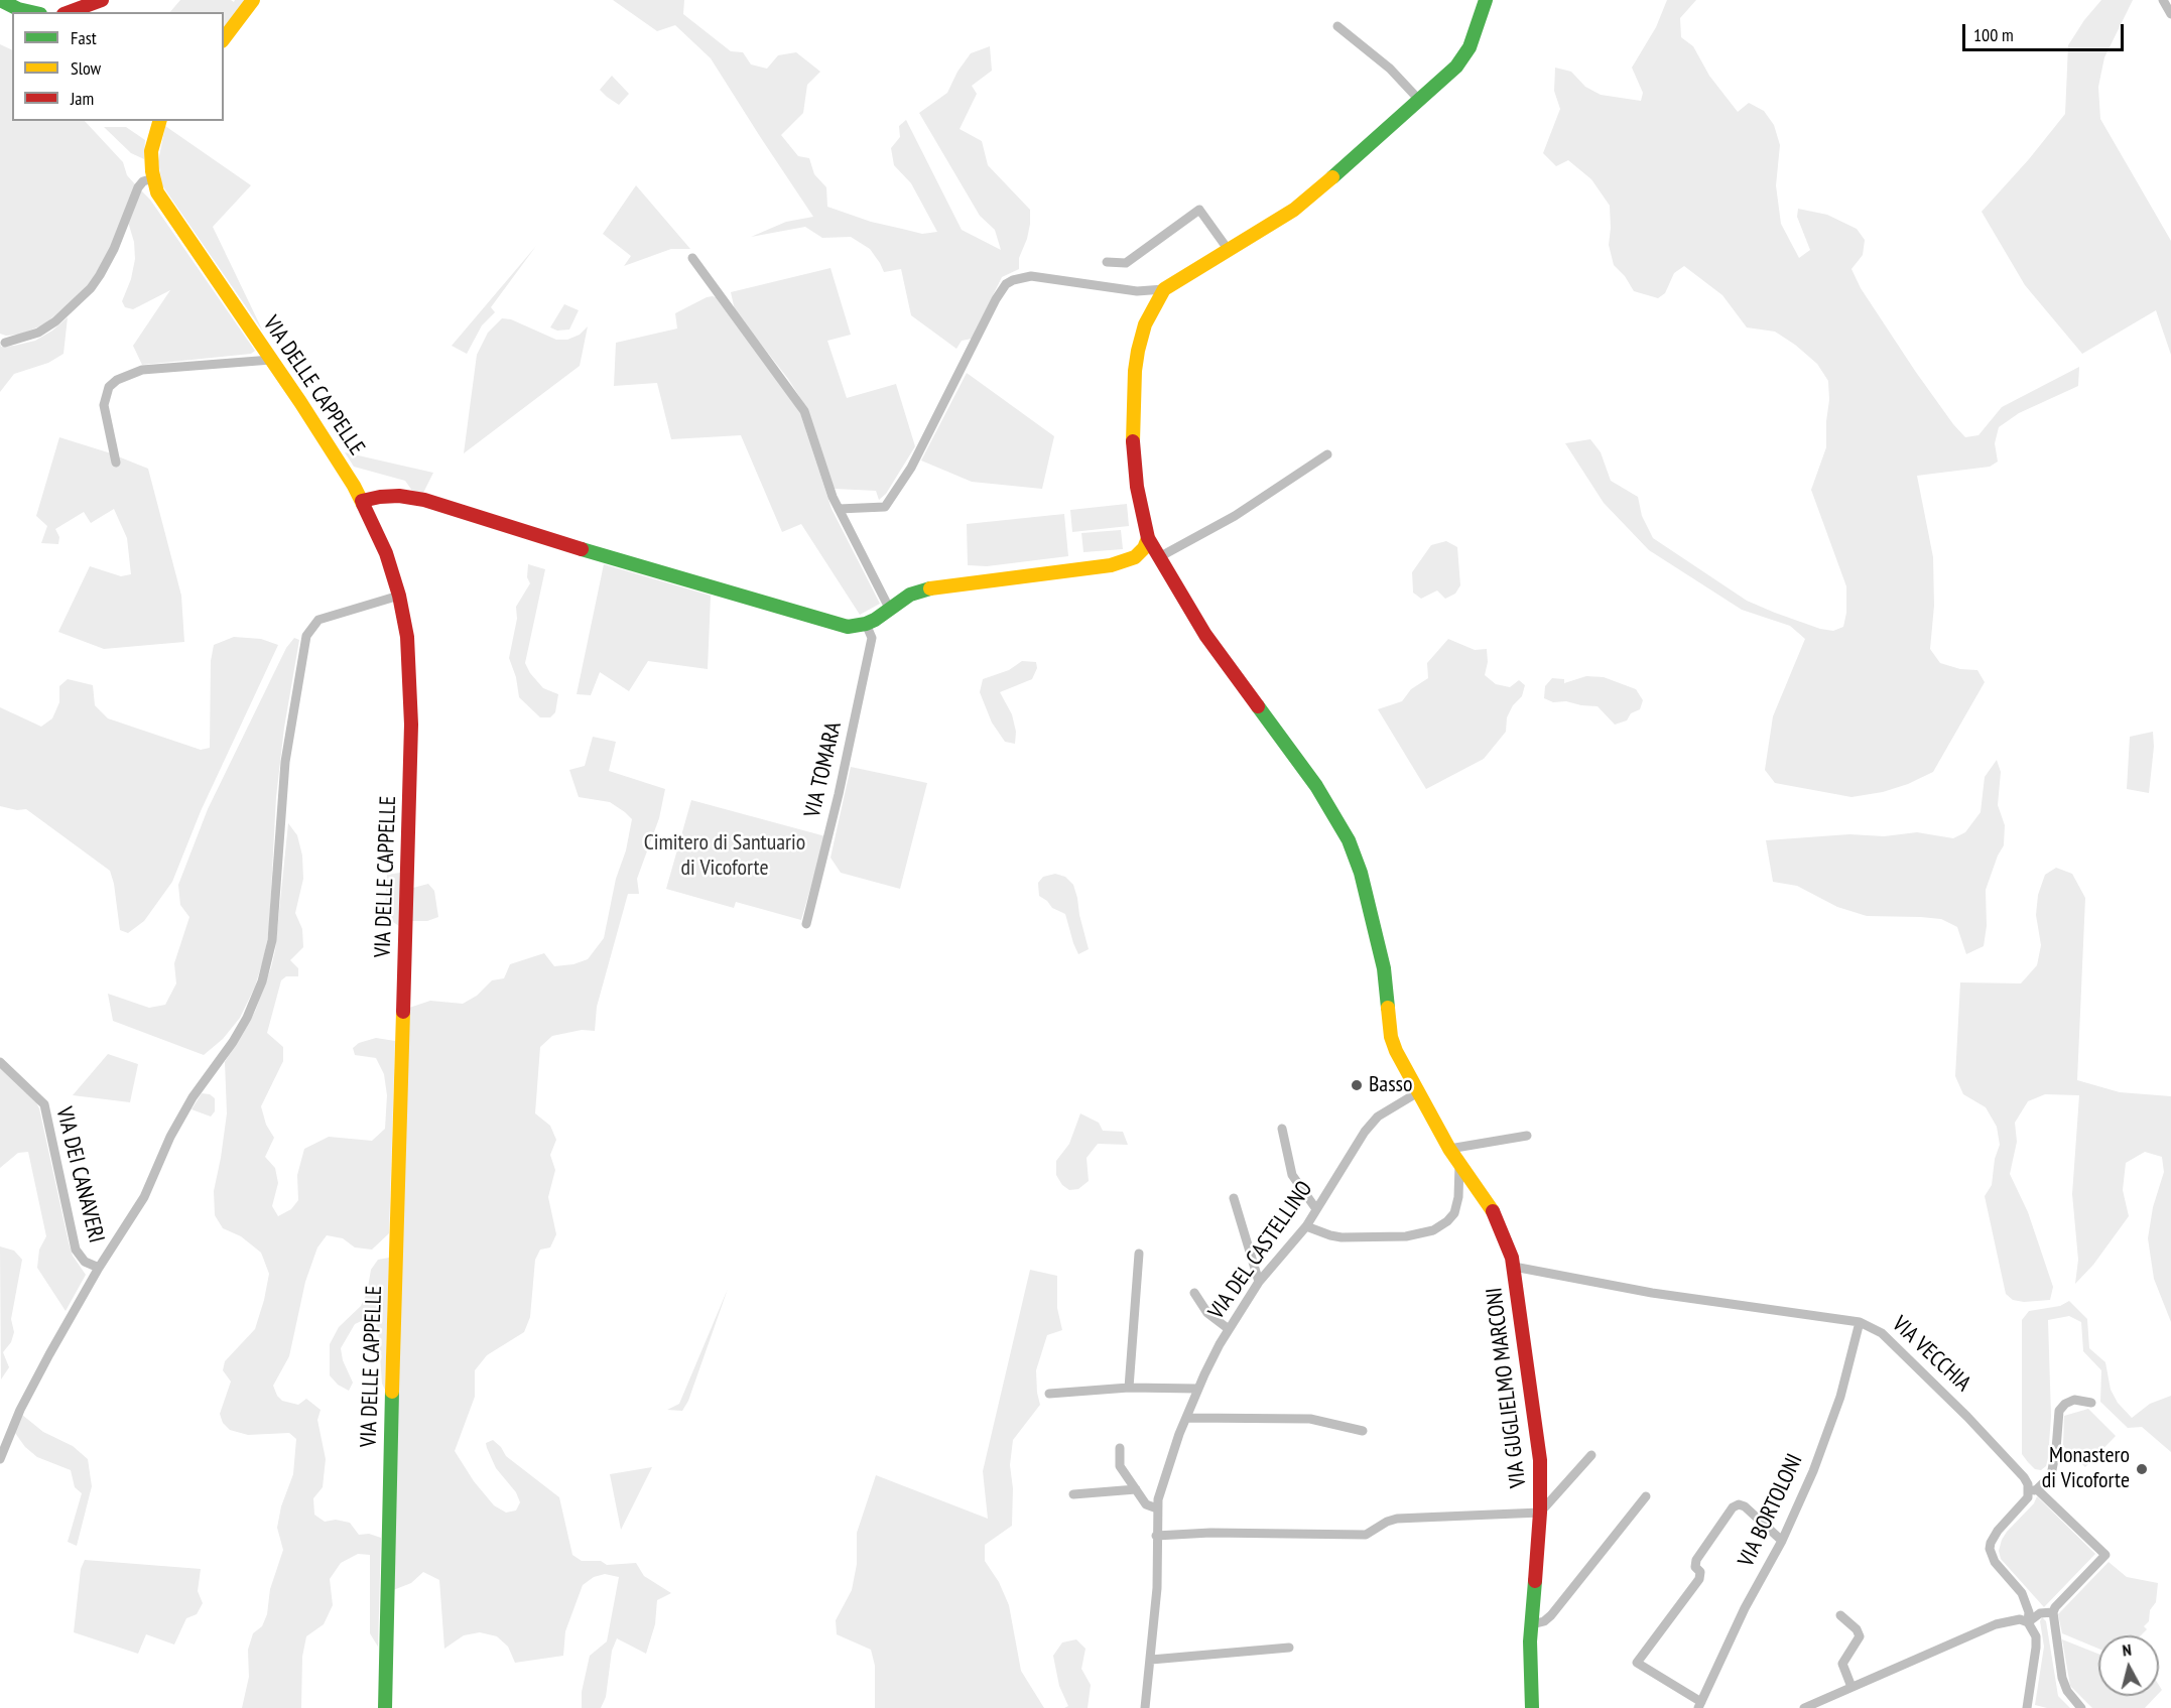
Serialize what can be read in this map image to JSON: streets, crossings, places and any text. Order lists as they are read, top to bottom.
{
  "streets": {
    "street": [
      "VIA DELLE CAPPELLE",
      "VIA TOMARA",
      "VIA DEI CANAVERI",
      "VIA DEL CASTELLINO",
      "VIA VECCHIA",
      "VIA GUGLIELMO MARCONI",
      "VIA BORTOLONI"
    ]
  },
  "crossings": [
    ["VIA DEL CASTELLINO", "VIA GUGLIELMO MARCONI"],
    ["VIA VECCHIA", "VIA GUGLIELMO MARCONI"],
    ["VIA VECCHIA", "VIA BORTOLONI"]
  ],
  "parks": ["Cimitero di Santuario di Vicoforte"],
  "places": ["Basso", "Monastero di Vicoforte"],
  "legend": ["Fast", "Slow", "Jam"],
  "scale_bar": "100 m",
  "north": "top"
}
